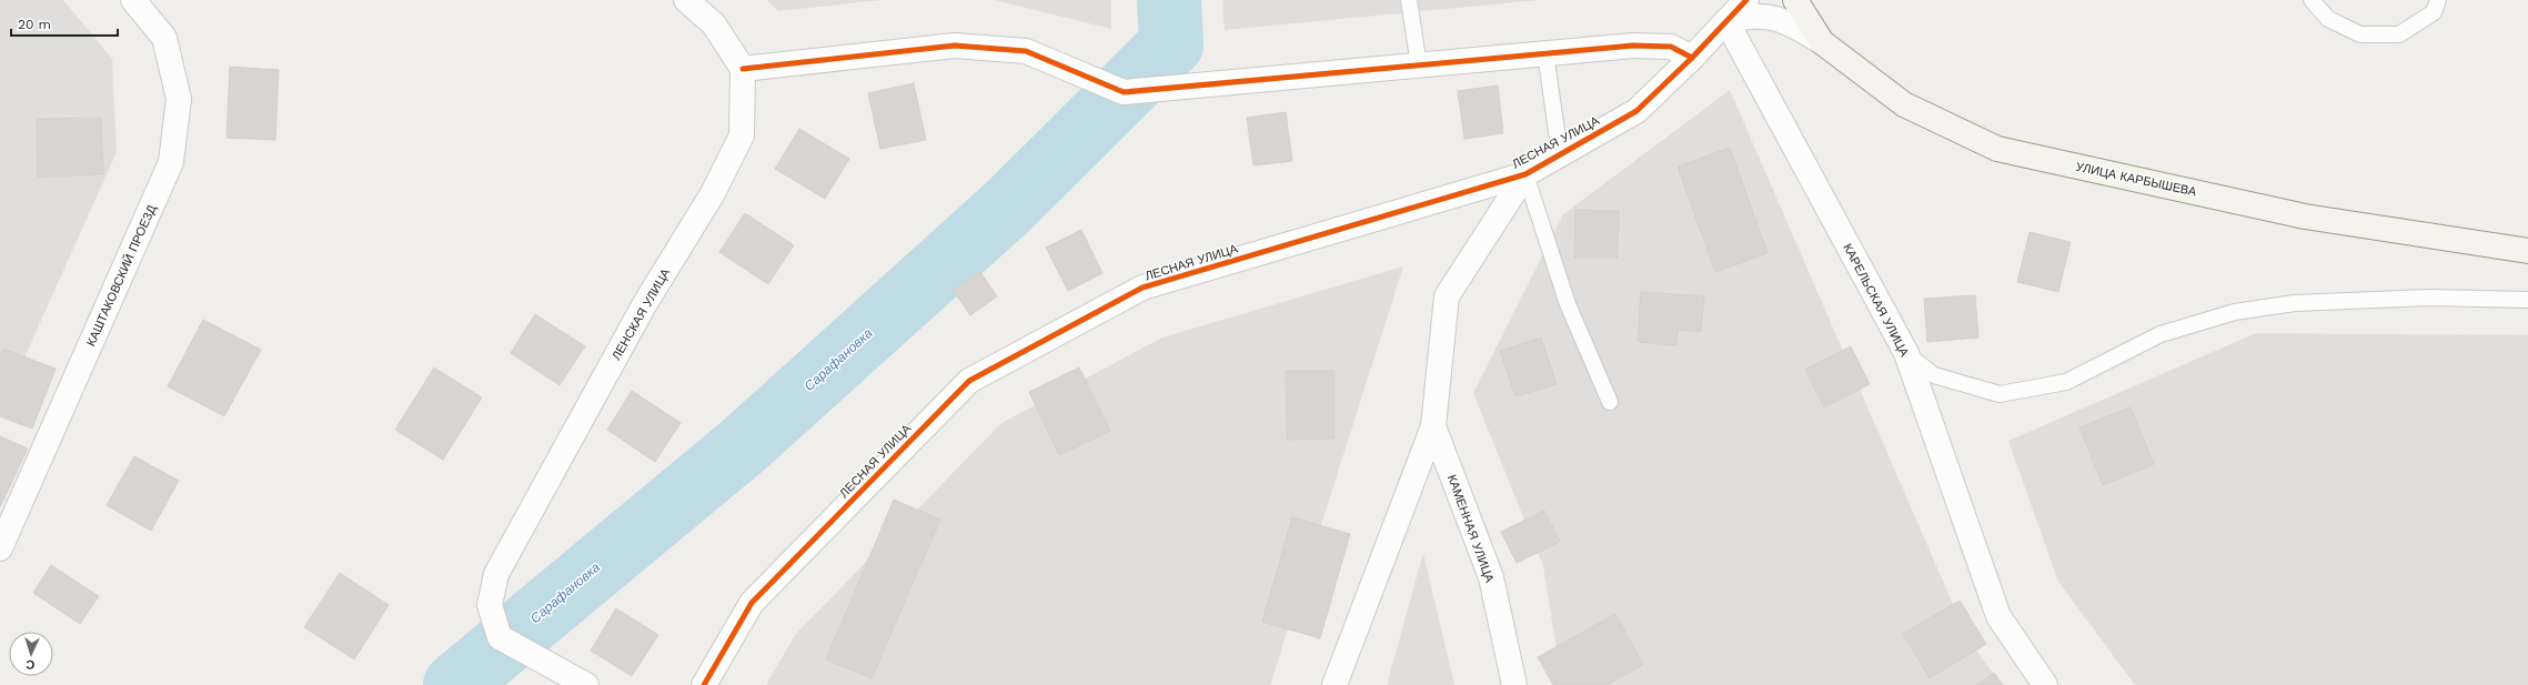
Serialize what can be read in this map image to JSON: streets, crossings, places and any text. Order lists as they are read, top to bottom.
{
  "streets": {
    "main road": ["УЛИЦА КАРБЫШЕВА"],
    "street": [
      "ЛЕСНАЯ УЛИЦА",
      "КАШТАКОВСКИЙ ПРОЕЗД",
      "КАРЕЛЬСКАЯ УЛИЦА",
      "ЛЕНСКАЯ УЛИЦА",
      "КАМЕННАЯ УЛИЦА"
    ]
  },
  "crossings": [
    ["ЛЕСНАЯ УЛИЦА", "КАРЕЛЬСКАЯ УЛИЦА"]
  ],
  "water": ["Сарафановка"],
  "scale_bar": "20 m",
  "north": "bottom"
}
